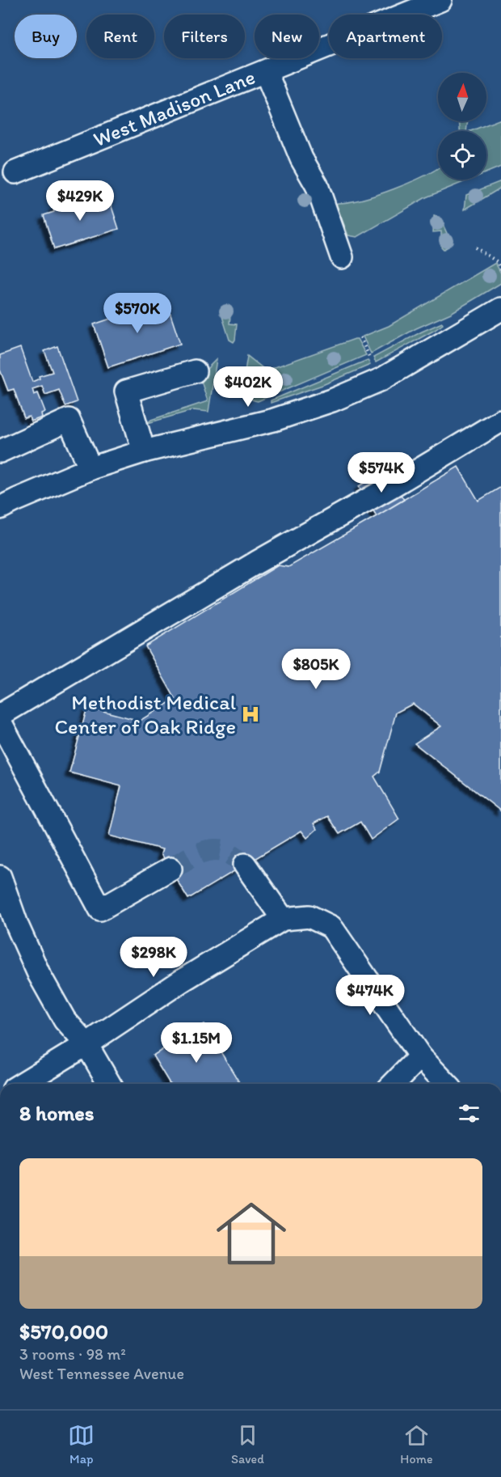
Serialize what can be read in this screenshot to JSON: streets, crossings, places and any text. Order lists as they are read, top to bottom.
{
  "streets": {
    "street": ["West Madison Lane"]
  },
  "places": {
    "hospital": ["Methodist Medical Center of Oak Ridge"]
  },
  "north": "top",
  "page": {
    "chip": [
      "Buy",
      "Rent",
      "Filters",
      "New",
      "Apartment"
    ],
    "price": [
      "$429K",
      "$570K",
      "$402K",
      "$574K",
      "$805K",
      "$298K",
      "$474K",
      "$1.15M"
    ],
    "heading": "8 homes",
    "list": [
      {
        "name": "$570,000",
        "note": "3 rooms · 98 m² · West Tennessee Avenue"
      }
    ],
    "tabs": ["Map", "Saved", "Home"]
  }
}
